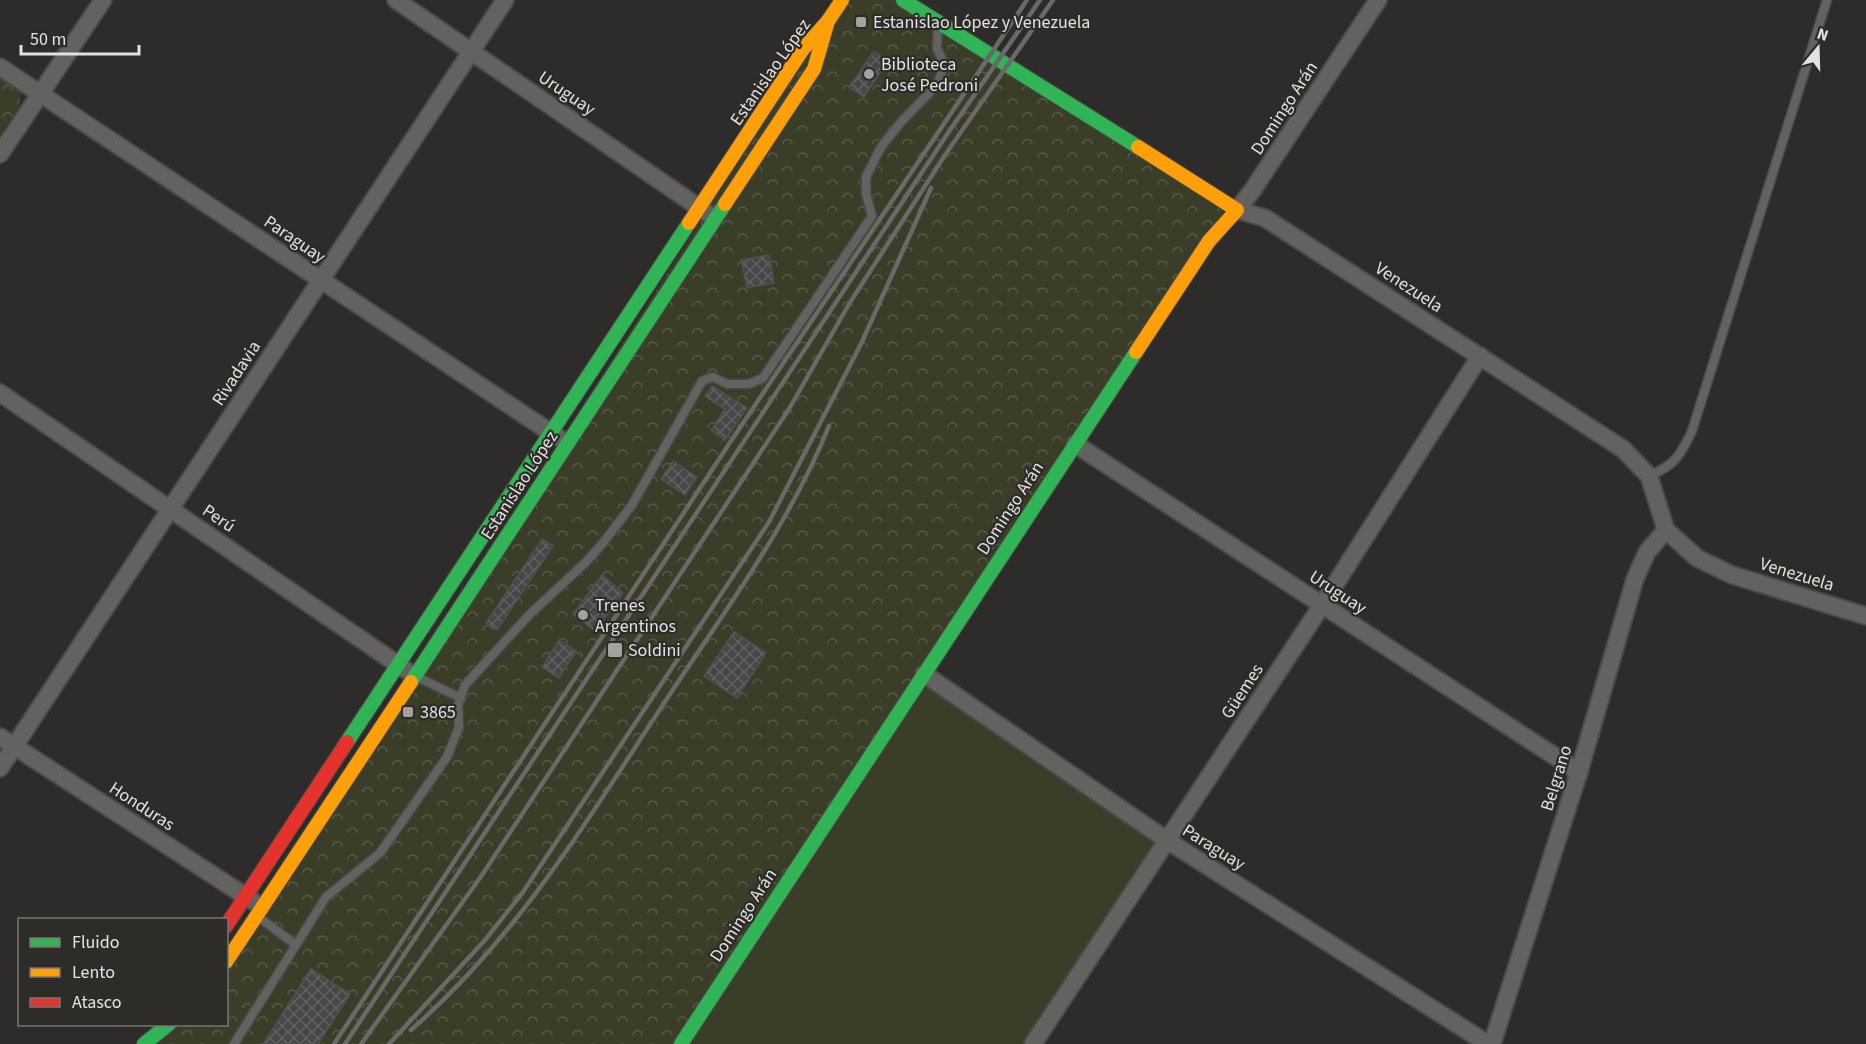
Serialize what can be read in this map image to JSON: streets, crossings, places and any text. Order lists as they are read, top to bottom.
{
  "streets": {
    "main road": ["Estanislao López", "Domingo Arán", "Venezuela"],
    "street": [
      "Uruguay",
      "Paraguay",
      "Rivadavia",
      "Perú",
      "Güemes",
      "Belgrano",
      "Honduras"
    ]
  },
  "crossings": [
    ["Estanislao López", "Uruguay"],
    ["Estanislao López", "Paraguay"],
    ["Estanislao López", "Perú"],
    ["Estanislao López", "Honduras"],
    ["Uruguay", "Domingo Arán"],
    ["Uruguay", "Rivadavia"],
    ["Uruguay", "Güemes"],
    ["Uruguay", "Belgrano"],
    ["Domingo Arán", "Paraguay"],
    ["Domingo Arán", "Venezuela"],
    ["Paraguay", "Rivadavia"],
    ["Paraguay", "Güemes"],
    ["Paraguay", "Belgrano"],
    ["Venezuela", "Güemes"],
    ["Venezuela", "Belgrano"],
    ["Rivadavia", "Perú"],
    ["Rivadavia", "Honduras"]
  ],
  "places": {
    "transit": ["Estanislao López y Venezuela", "Soldini", "3865"],
    "other": ["Biblioteca José Pedroni", "Trenes Argentinos"]
  },
  "legend": ["Fluido", "Lento", "Atasco"],
  "scale_bar": "50 m",
  "north": "top"
}
